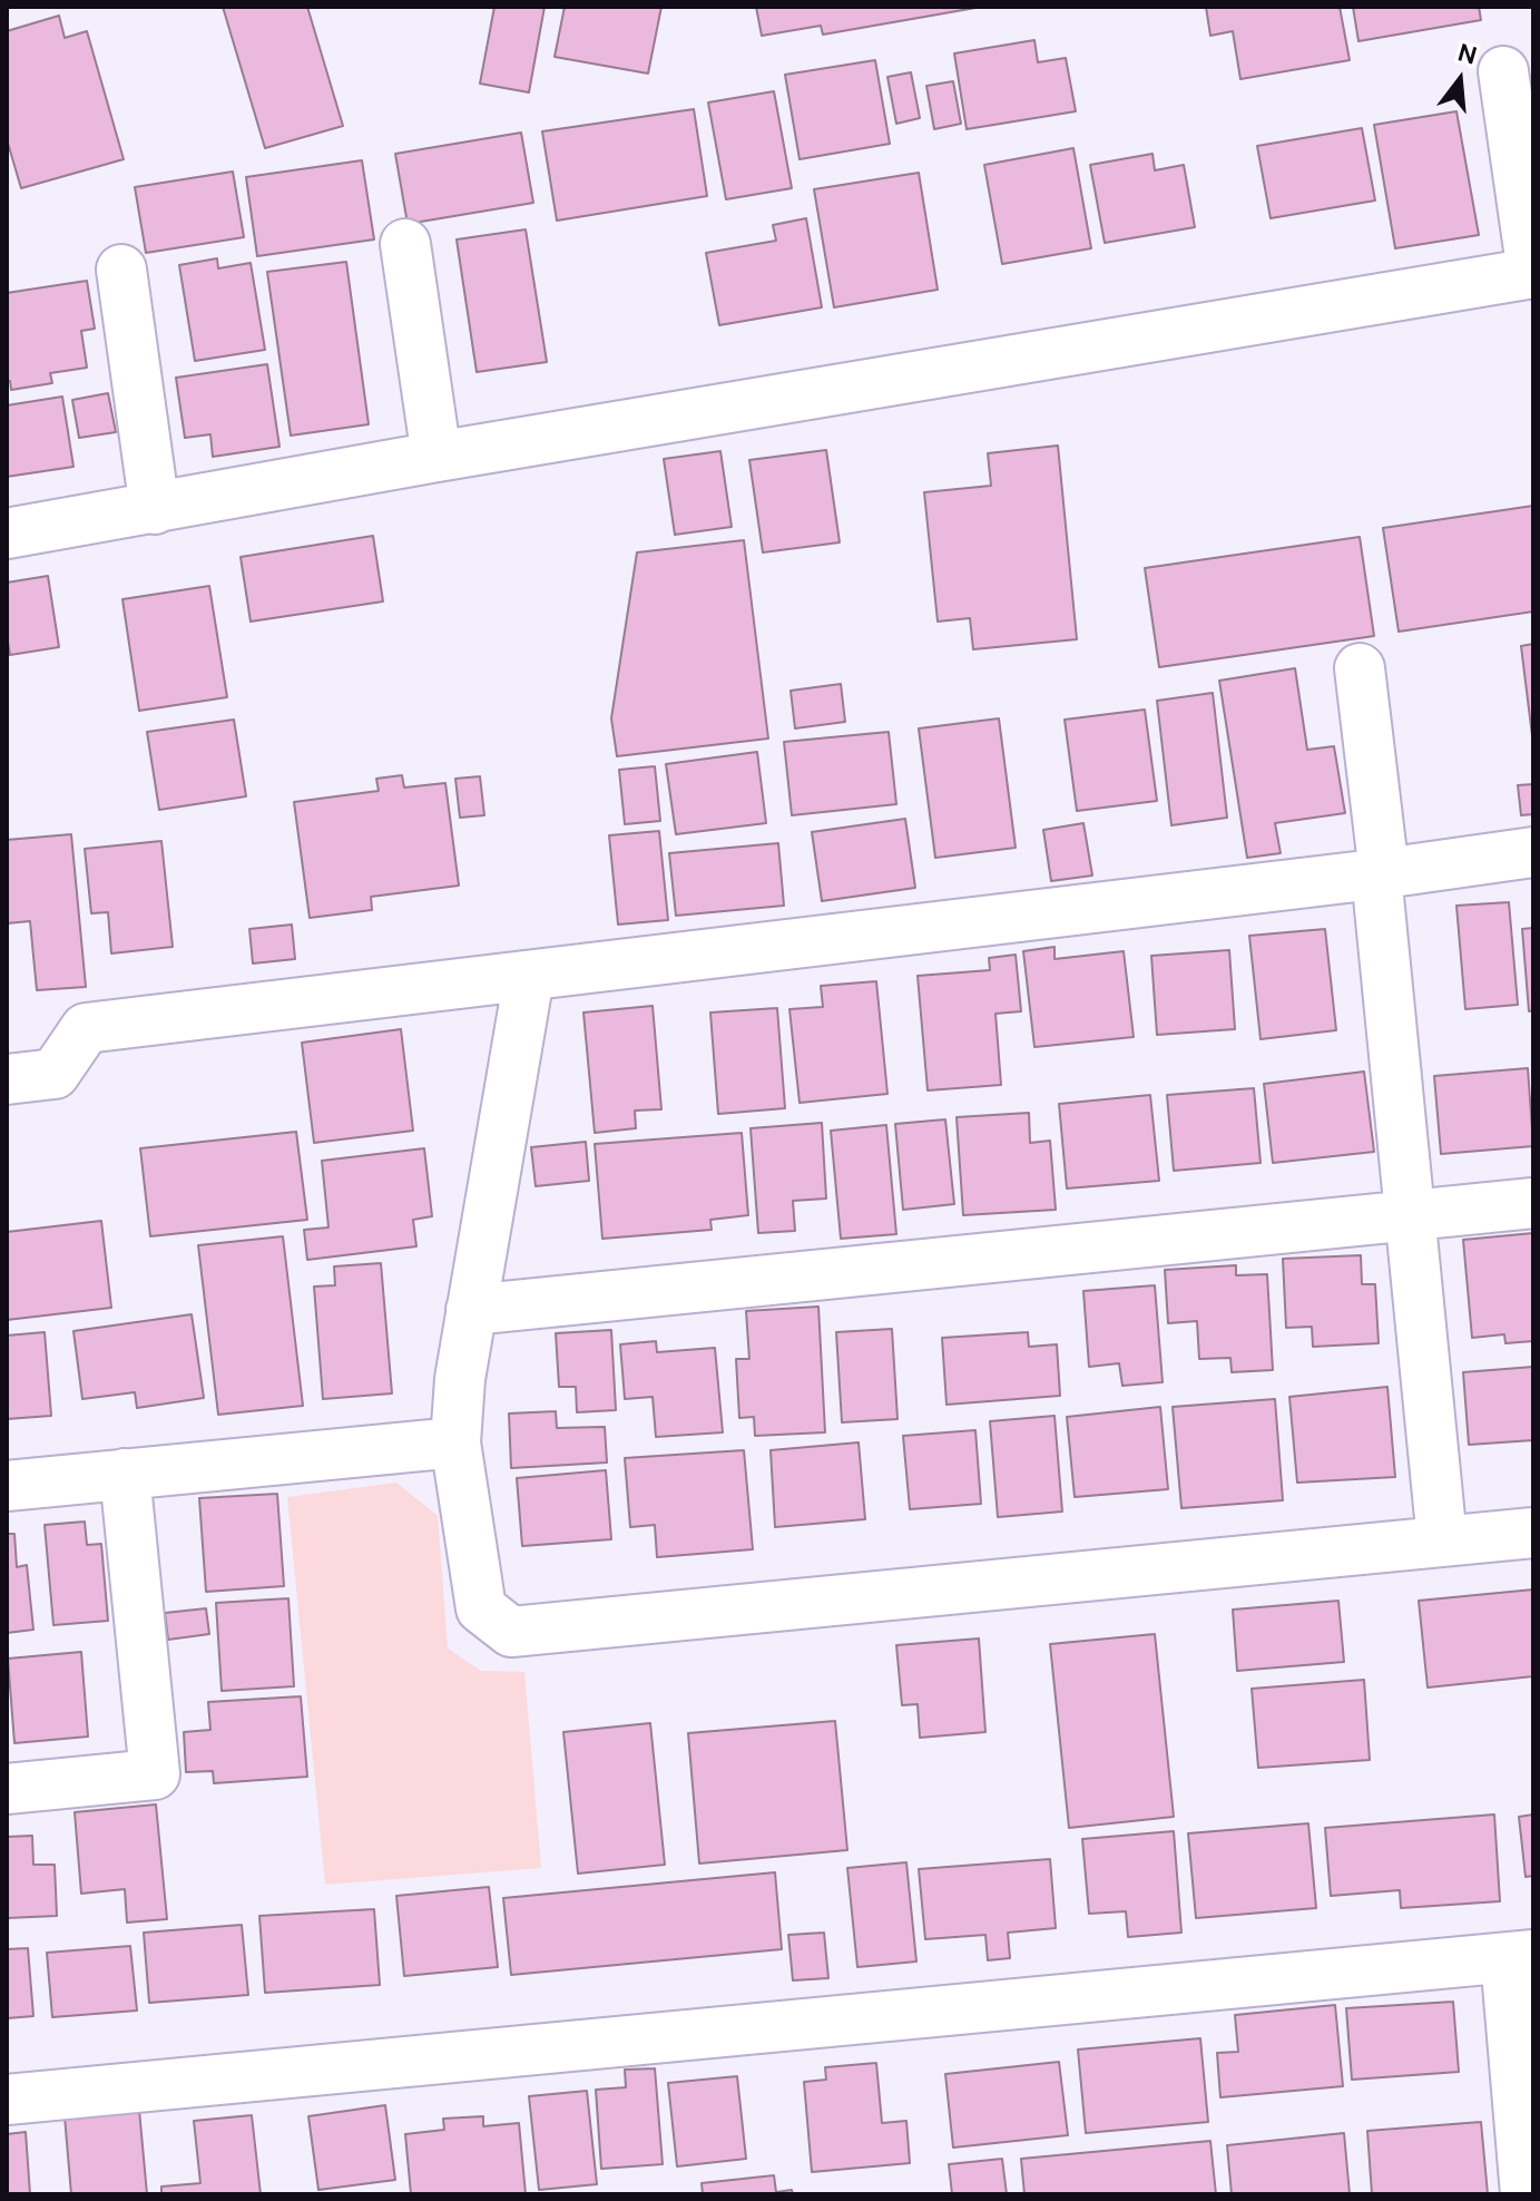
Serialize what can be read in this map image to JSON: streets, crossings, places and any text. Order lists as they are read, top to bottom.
{
  "north": "top"
}
